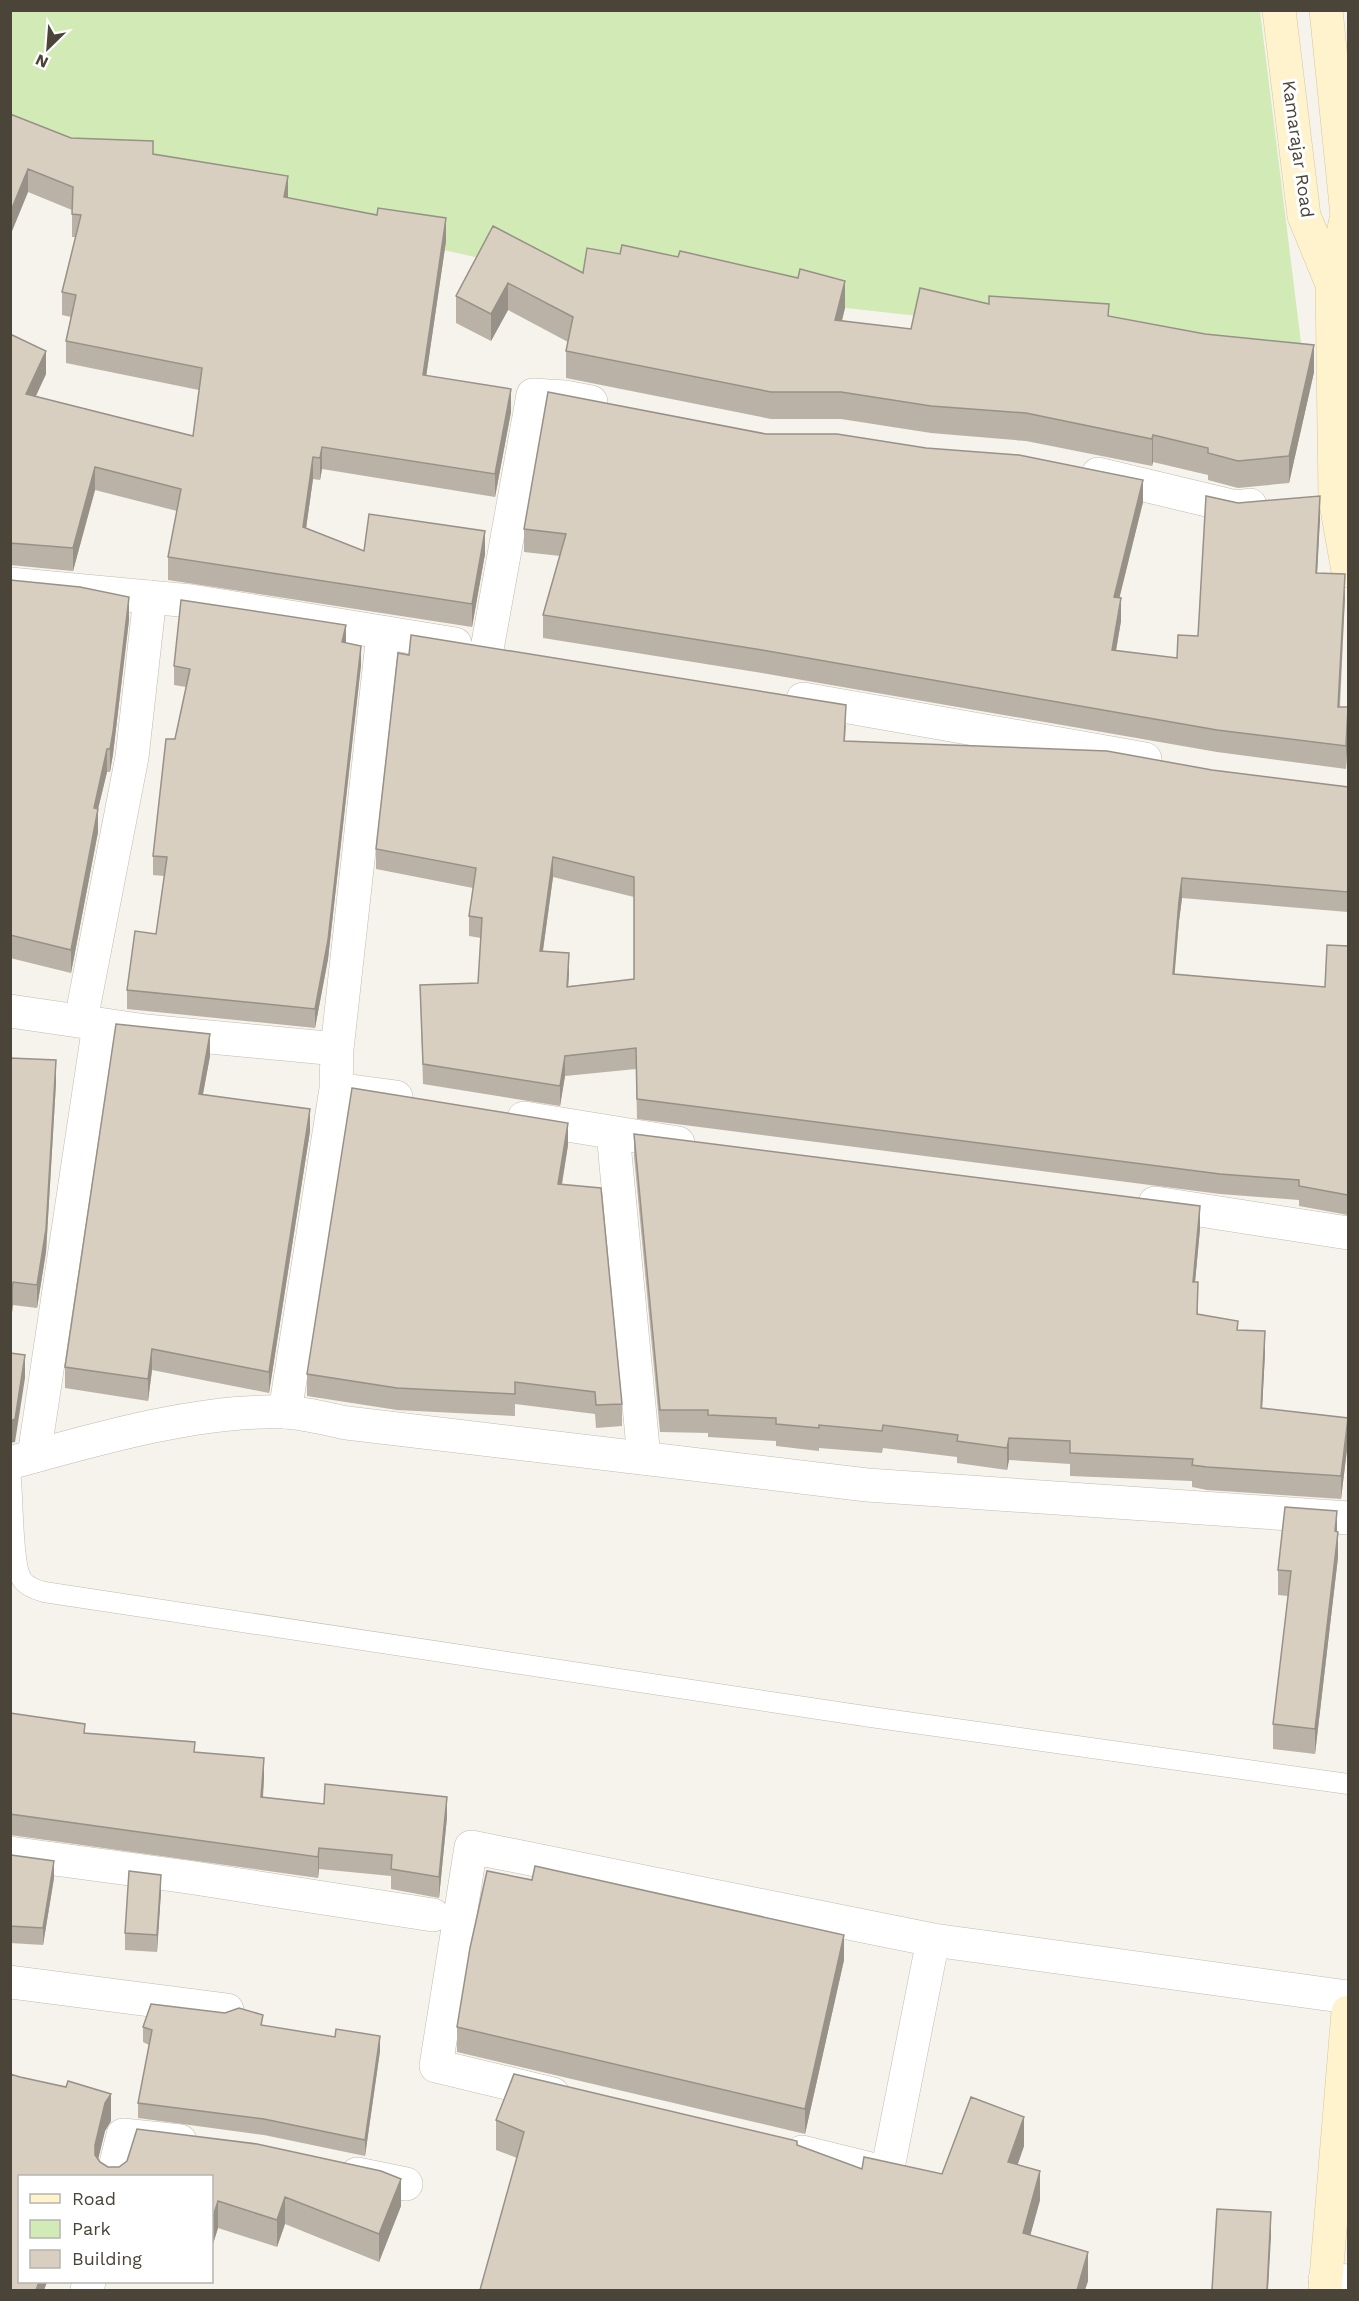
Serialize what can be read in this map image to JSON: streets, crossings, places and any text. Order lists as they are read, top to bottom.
{
  "streets": {
    "main road": ["Kamarajar Road"]
  },
  "legend": ["Road", "Park", "Building"],
  "north": "bottom left"
}
